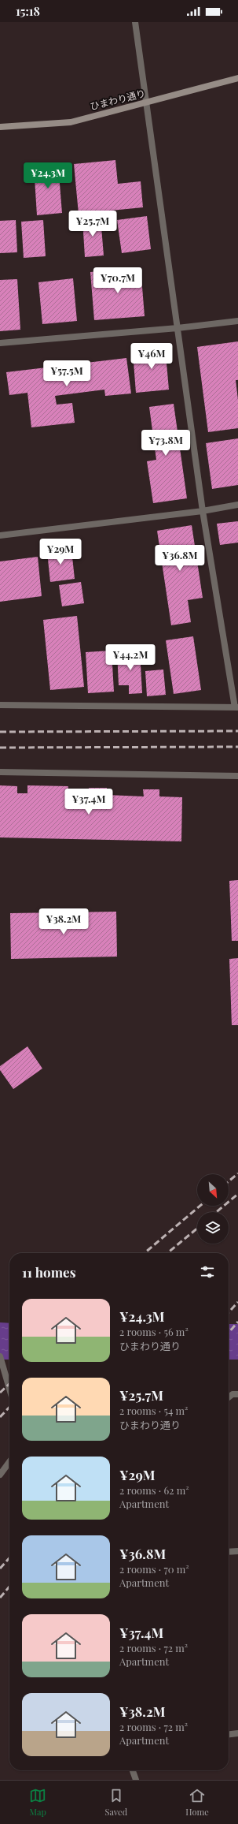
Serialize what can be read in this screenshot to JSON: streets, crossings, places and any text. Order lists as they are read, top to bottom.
{
  "streets": {
    "street": ["ひまわり通り"]
  },
  "north": "bottom right",
  "page": {
    "status": "15:18",
    "price": [
      "¥24.3M",
      "¥25.7M",
      "¥70.7M",
      "¥46M",
      "¥57.5M",
      "¥73.8M",
      "¥29M",
      "¥36.8M",
      "¥44.2M",
      "¥37.4M",
      "¥38.2M"
    ],
    "heading": "11 homes",
    "list": [
      {
        "name": "¥24.3M",
        "note": "2 rooms · 56 m² · ひまわり通り"
      },
      {
        "name": "¥25.7M",
        "note": "2 rooms · 54 m² · ひまわり通り"
      },
      {
        "name": "¥29M",
        "note": "2 rooms · 62 m² · Apartment"
      },
      {
        "name": "¥36.8M",
        "note": "2 rooms · 70 m² · Apartment"
      },
      {
        "name": "¥37.4M",
        "note": "2 rooms · 72 m² · Apartment"
      },
      {
        "name": "¥38.2M",
        "note": "2 rooms · 72 m² · Apartment"
      }
    ],
    "tabs": ["Map", "Saved", "Home"]
  }
}
